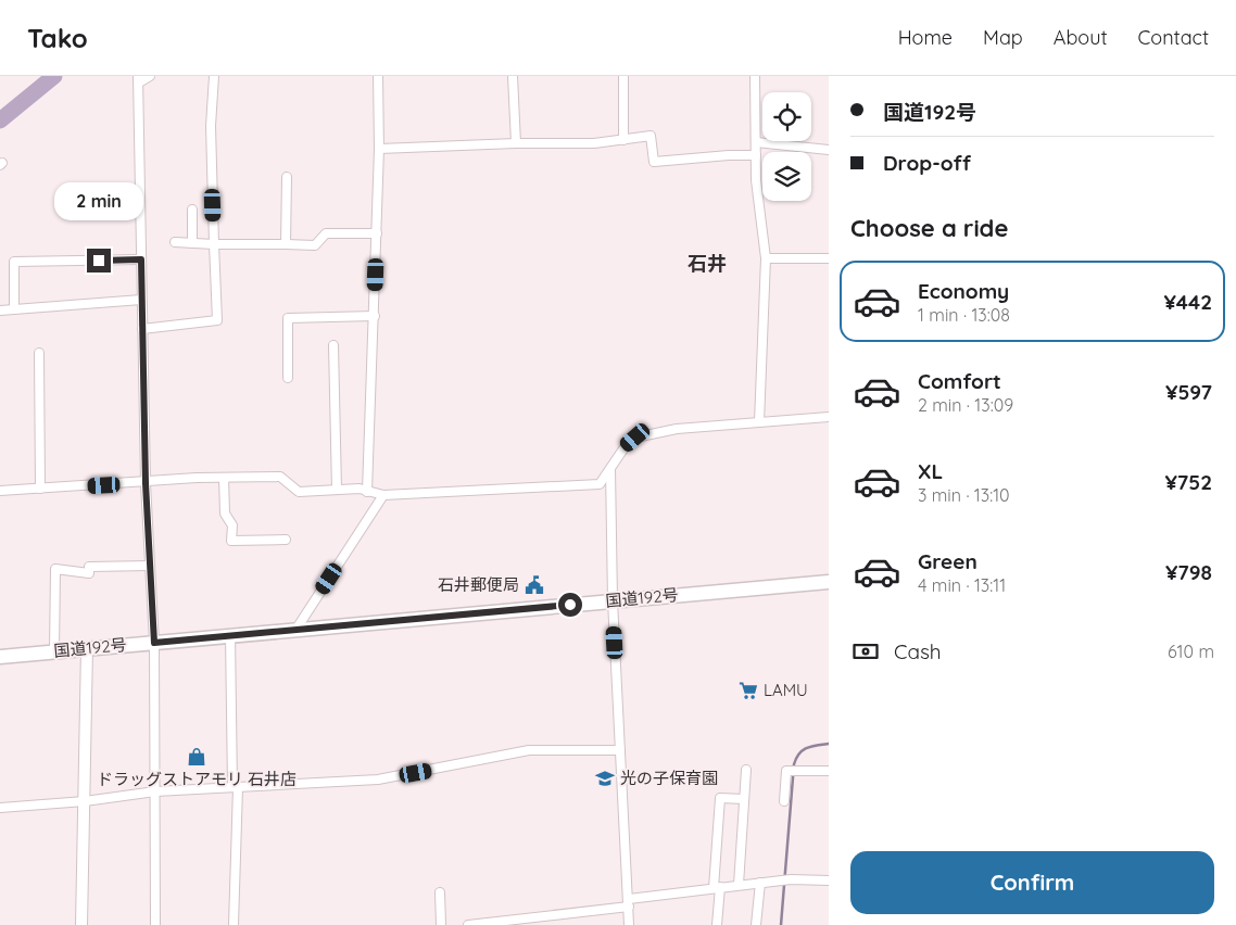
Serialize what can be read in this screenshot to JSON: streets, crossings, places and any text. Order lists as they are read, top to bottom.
{
  "streets": {
    "highway": ["国道192号"]
  },
  "districts": ["石井"],
  "places": {
    "public building": ["石井郵便局"],
    "supermarket": ["LAMU"],
    "shop": ["ドラッグストアモリ 石井店"],
    "school or university": ["光の子保育園"]
  },
  "page": {
    "header": "Tako",
    "nav": [
      "Home",
      "Map",
      "About",
      "Contact"
    ],
    "banner": ["国道192号", "Drop-off"],
    "bubble": "2 min",
    "heading": "Choose a ride",
    "list": [
      {
        "name": "Economy",
        "note": "1 min · 13:08",
        "value": "¥442"
      },
      {
        "name": "Comfort",
        "note": "2 min · 13:09",
        "value": "¥597"
      },
      {
        "name": "XL",
        "note": "3 min · 13:10",
        "value": "¥752"
      },
      {
        "name": "Green",
        "note": "4 min · 13:11",
        "value": "¥798"
      }
    ],
    "pay": ["Cash", "610 m"],
    "buttons": "Confirm"
  }
}
